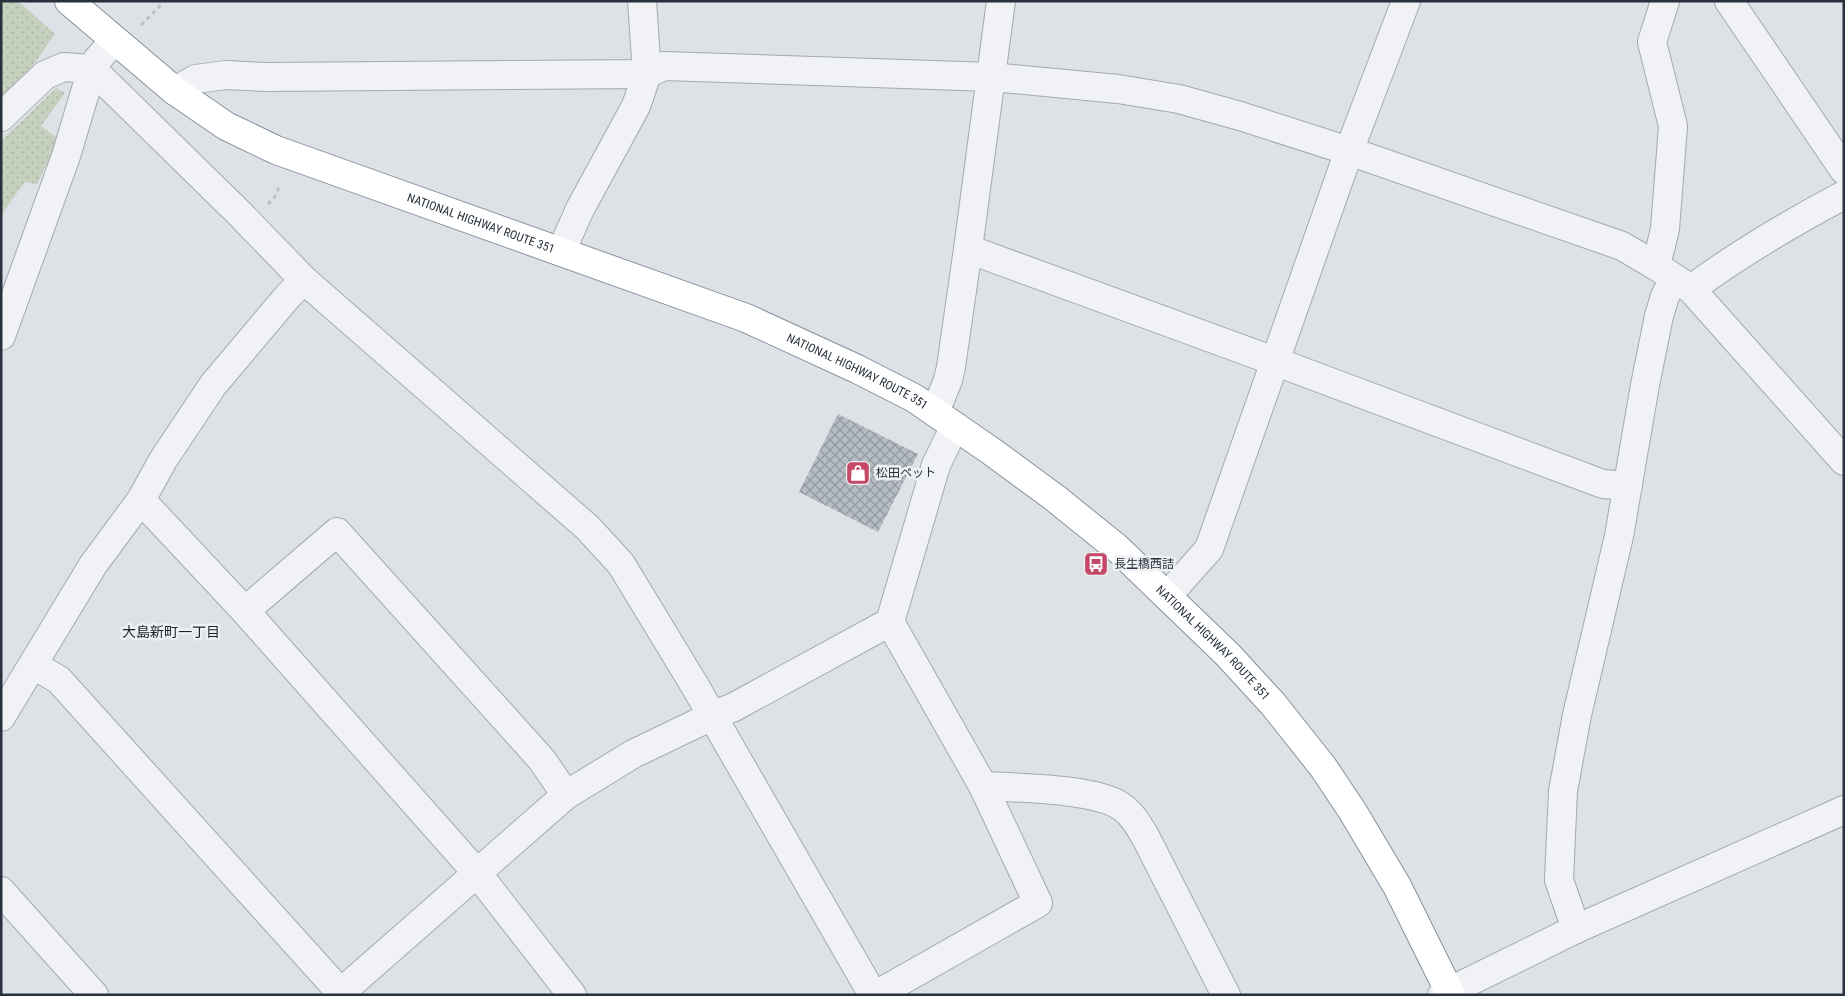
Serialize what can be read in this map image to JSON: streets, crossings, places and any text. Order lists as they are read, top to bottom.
{
  "streets": {
    "highway": ["NATIONAL HIGHWAY ROUTE 351"]
  },
  "districts": ["大島新町一丁目"],
  "places": {
    "shop": ["松田ペット"],
    "bus stop": ["長生橋西詰"]
  }
}
